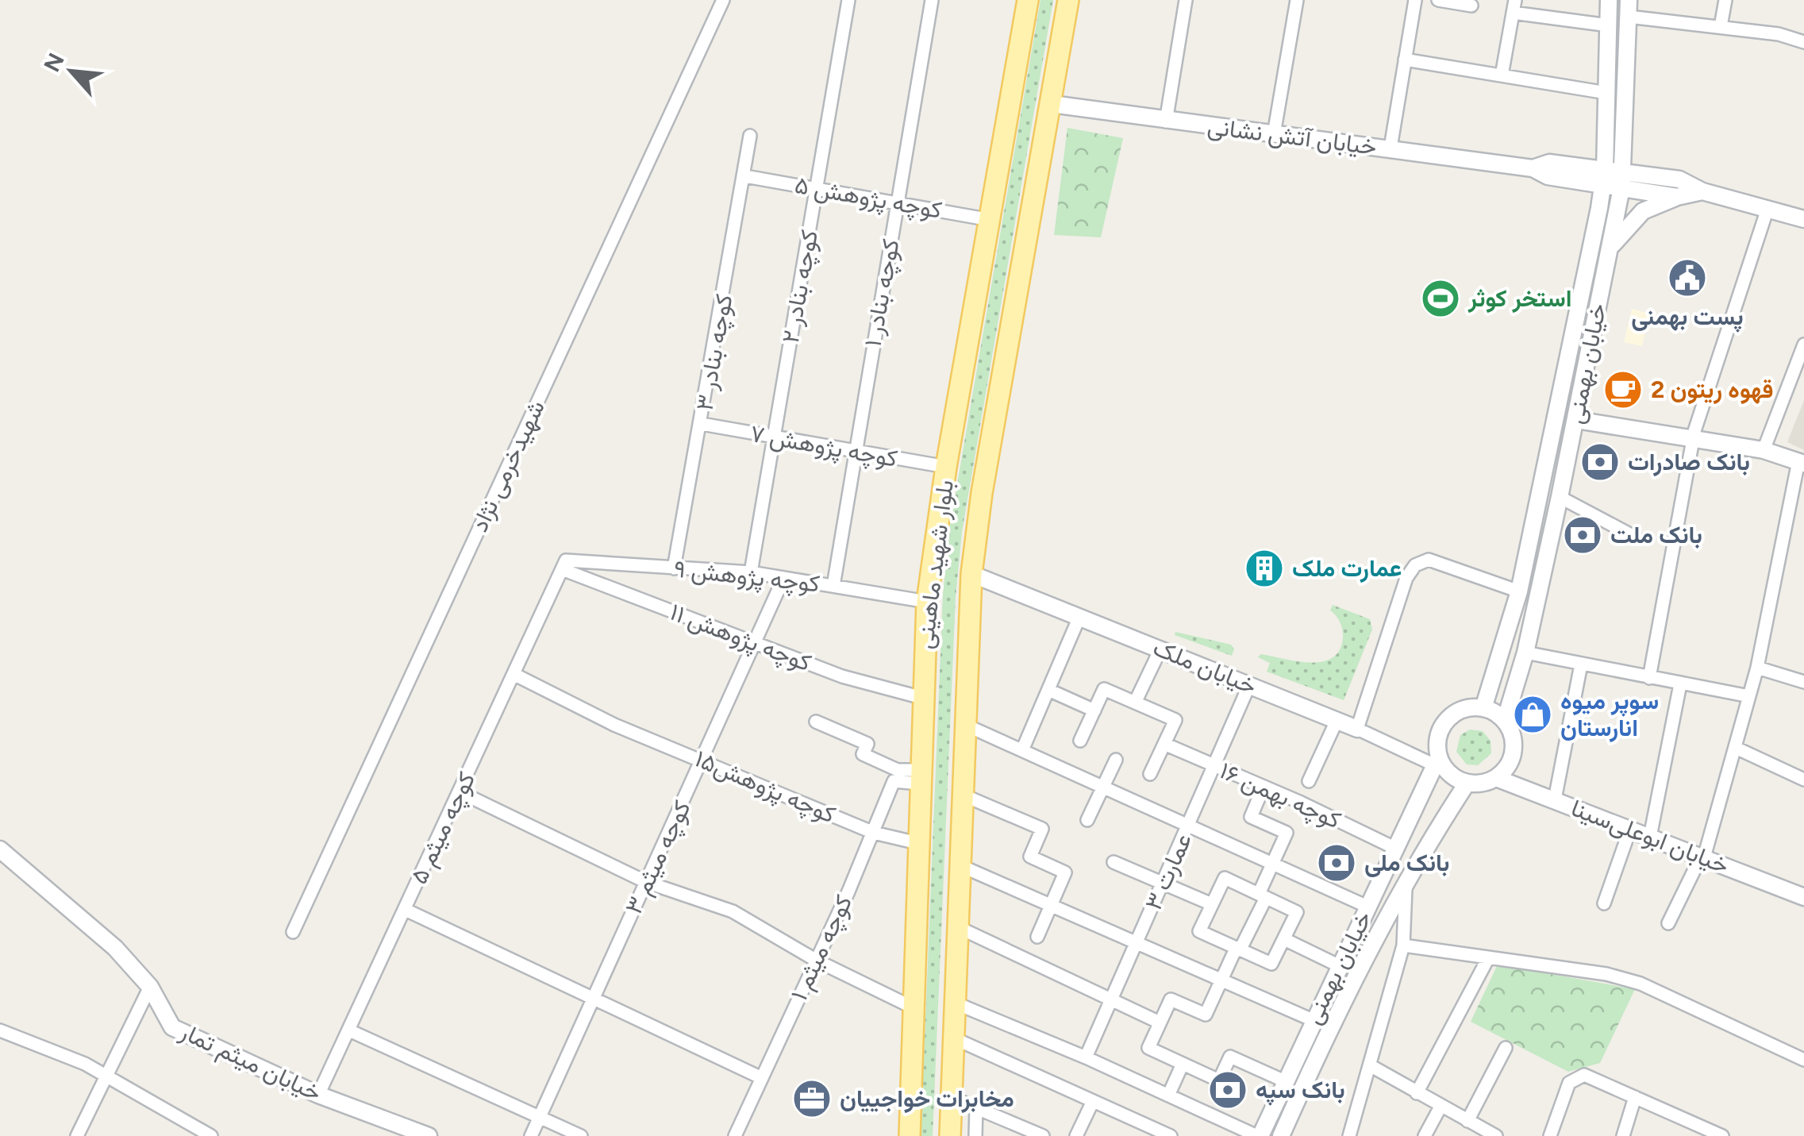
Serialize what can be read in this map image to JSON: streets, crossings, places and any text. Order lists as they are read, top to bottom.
{
  "streets": {
    "main road": ["بلوار شهید ماهینی"],
    "street": [
      "خیابان آتش نشانی",
      "کوچه پژوهش ۵",
      "کوچه بنادر ۲",
      "کوچه بنادر ۱",
      "کوچه بنادر ۳",
      "خیابان بهمنی",
      "کوچه پژوهش ۷",
      "شهیدخرمی نژاد",
      "کوچه پژوهش ۹",
      "کوچه پژوهش ۱۱",
      "خیابان ملک",
      "کوچه پژوهش۱۵",
      "کوچه بهمن ۱۶",
      "کوچه میثم ۵",
      "خیابان ابوعلی‌سینا",
      "کوچه میثم ۳",
      "عمارت ۳",
      "کوچه میثم ۱",
      "خیابان میثم تمار"
    ]
  },
  "crossings": [
    ["خیابان آتش نشانی", "خیابان بهمنی"],
    ["خیابان آتش نشانی", "بلوار شهید ماهینی"],
    ["کوچه پژوهش ۵", "کوچه بنادر ۲"],
    ["کوچه پژوهش ۵", "کوچه بنادر ۱"],
    ["کوچه پژوهش ۵", "کوچه بنادر ۳"],
    ["کوچه پژوهش ۵", "بلوار شهید ماهینی"],
    ["کوچه بنادر ۲", "کوچه پژوهش ۷"],
    ["کوچه بنادر ۲", "کوچه پژوهش ۹"],
    ["کوچه بنادر ۱", "کوچه پژوهش ۷"],
    ["کوچه بنادر ۱", "کوچه پژوهش ۹"],
    ["کوچه بنادر ۳", "کوچه پژوهش ۷"],
    ["کوچه بنادر ۳", "کوچه پژوهش ۹"],
    ["خیابان بهمنی", "خیابان ملک"],
    ["خیابان بهمنی", "کوچه بهمن ۱۶"],
    ["خیابان بهمنی", "خیابان ابوعلی‌سینا"],
    ["کوچه پژوهش ۷", "بلوار شهید ماهینی"],
    ["بلوار شهید ماهینی", "کوچه پژوهش ۹"],
    ["بلوار شهید ماهینی", "کوچه پژوهش ۱۱"],
    ["بلوار شهید ماهینی", "خیابان ملک"],
    ["بلوار شهید ماهینی", "کوچه پژوهش۱۵"],
    ["کوچه پژوهش ۹", "کوچه پژوهش ۱۱"],
    ["کوچه پژوهش ۹", "کوچه میثم ۵"],
    ["کوچه پژوهش ۹", "کوچه میثم ۳"],
    ["کوچه پژوهش ۱۱", "کوچه میثم ۵"],
    ["کوچه پژوهش ۱۱", "کوچه میثم ۳"],
    ["خیابان ملک", "خیابان ابوعلی‌سینا"],
    ["خیابان ملک", "عمارت ۳"],
    ["کوچه پژوهش۱۵", "کوچه میثم ۵"],
    ["کوچه پژوهش۱۵", "کوچه میثم ۳"],
    ["کوچه پژوهش۱۵", "کوچه میثم ۱"],
    ["کوچه بهمن ۱۶", "عمارت ۳"],
    ["کوچه میثم ۵", "خیابان میثم تمار"]
  ],
  "places": {
    "public building": ["پست بهمنی"],
    "sports": ["استخر کوثر"],
    "cafe": ["قهوه ریتون 2"],
    "bank": [
      "بانک صادرات",
      "بانک ملت",
      "بانک ملی",
      "بانک سپه"
    ],
    "building": ["عمارت ملک"],
    "shop": ["سوپر میوه انارستان"],
    "office": ["مخابرات خواجییان"]
  },
  "north": "top left"
}
